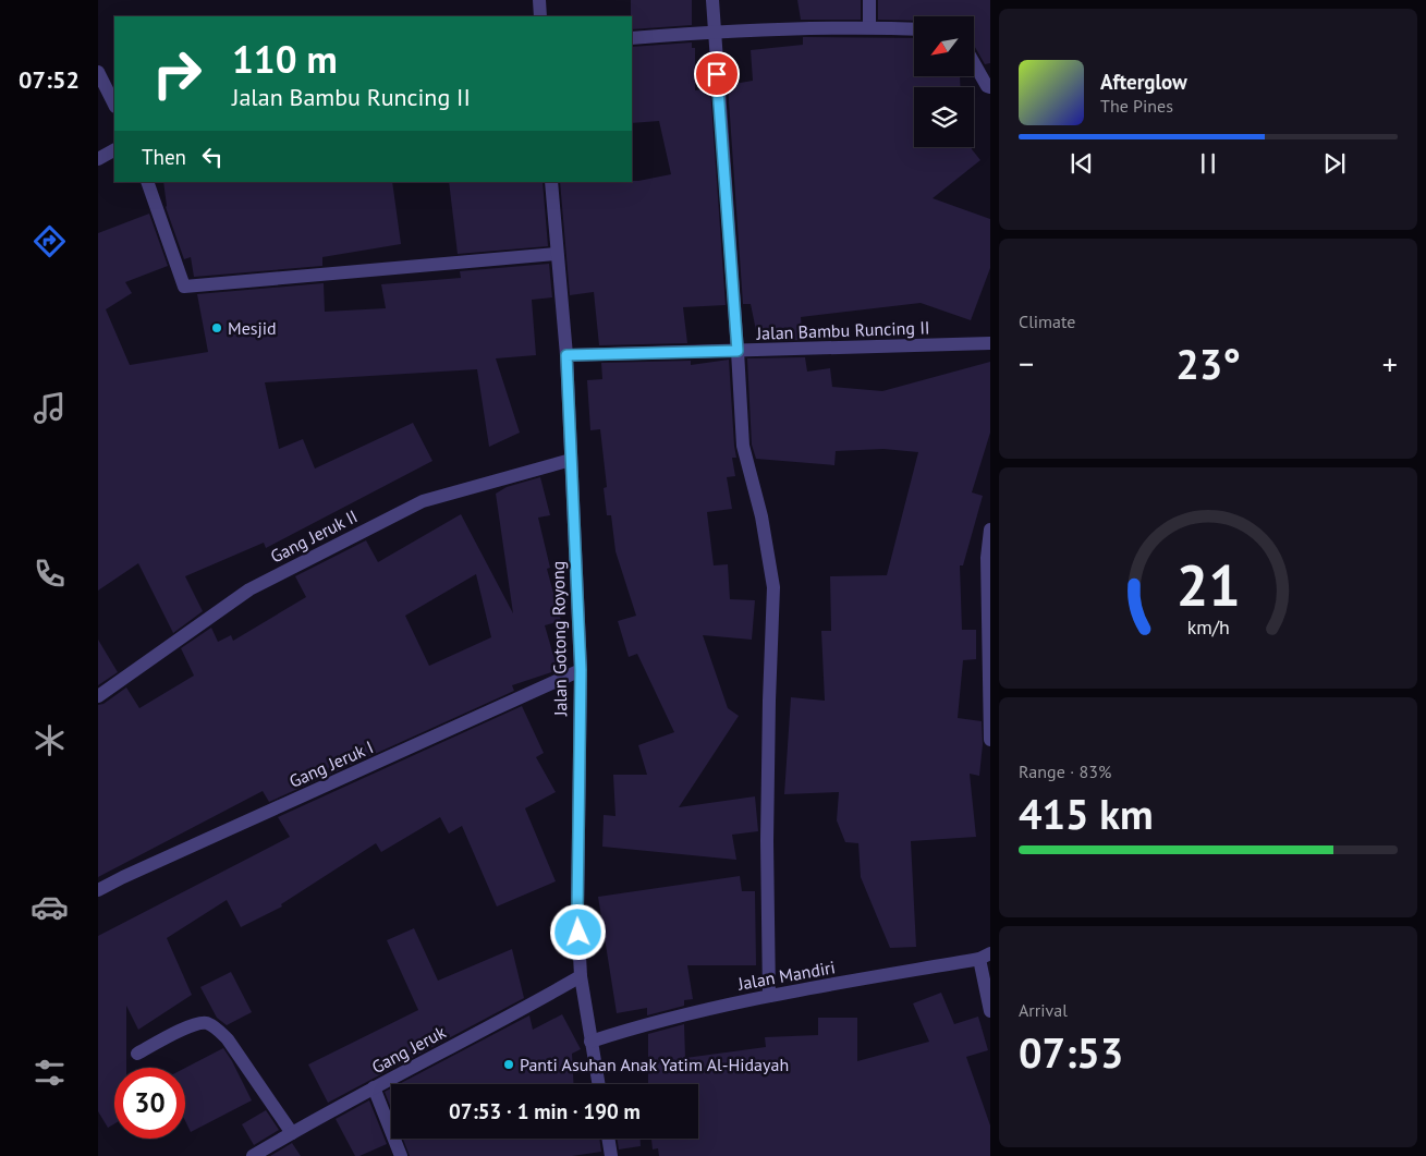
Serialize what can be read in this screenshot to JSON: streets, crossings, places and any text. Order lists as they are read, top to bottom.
{
  "streets": {
    "street": [
      "Jalan Bambu Runcing II",
      "Gang Jeruk II",
      "Jalan Gotong Royong",
      "Gang Jeruk I",
      "Jalan Mandiri",
      "Gang Jeruk"
    ]
  },
  "crossings": [
    ["Jalan Bambu Runcing II", "Jalan Gotong Royong"],
    ["Gang Jeruk II", "Jalan Gotong Royong"],
    ["Jalan Gotong Royong", "Gang Jeruk I"],
    ["Jalan Gotong Royong", "Jalan Mandiri"],
    ["Jalan Gotong Royong", "Gang Jeruk"]
  ],
  "places": ["Mesjid", "Panti Asuhan Anak Yatim Al-Hidayah"],
  "north": "bottom left",
  "page": {
    "tabs": "07:52",
    "turn": ["110 m", "Jalan Bambu Runcing II"],
    "song": ["Afterglow", "The Pines"],
    "then": "Then",
    "tile": [
      "Climate",
      ["Range · 83%", "415 km"],
      ["Arrival", "07:53"]
    ],
    "heat": ["−", "23°", "+"],
    "limit": "30",
    "trip": "07:53 · 1 min · 190 m",
    "gauge": ["21", "km/h"]
  }
}
